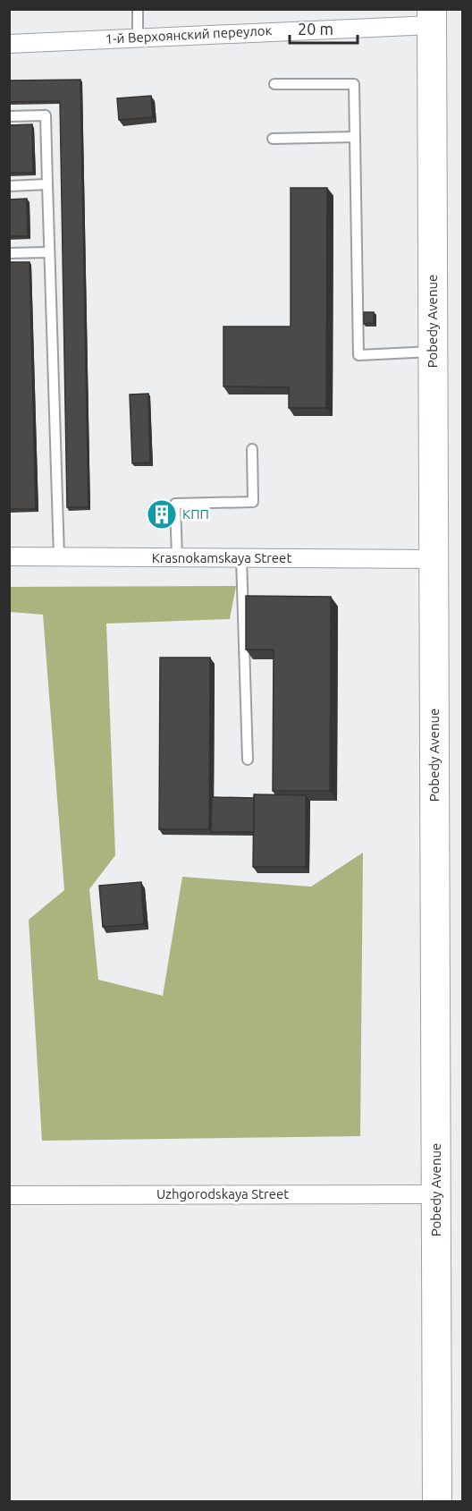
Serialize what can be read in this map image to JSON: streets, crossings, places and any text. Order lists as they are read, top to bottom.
{
  "streets": {
    "main road": ["Pobedy Avenue"],
    "street": ["1-й Верхоянский переулок", "Krasnokamskaya Street", "Uzhgorodskaya Street"]
  },
  "crossings": [
    ["1-й Верхоянский переулок", "Pobedy Avenue"],
    ["Pobedy Avenue", "Krasnokamskaya Street"],
    ["Pobedy Avenue", "Uzhgorodskaya Street"]
  ],
  "places": {
    "building": ["КПП"]
  },
  "scale_bar": "20 m"
}
